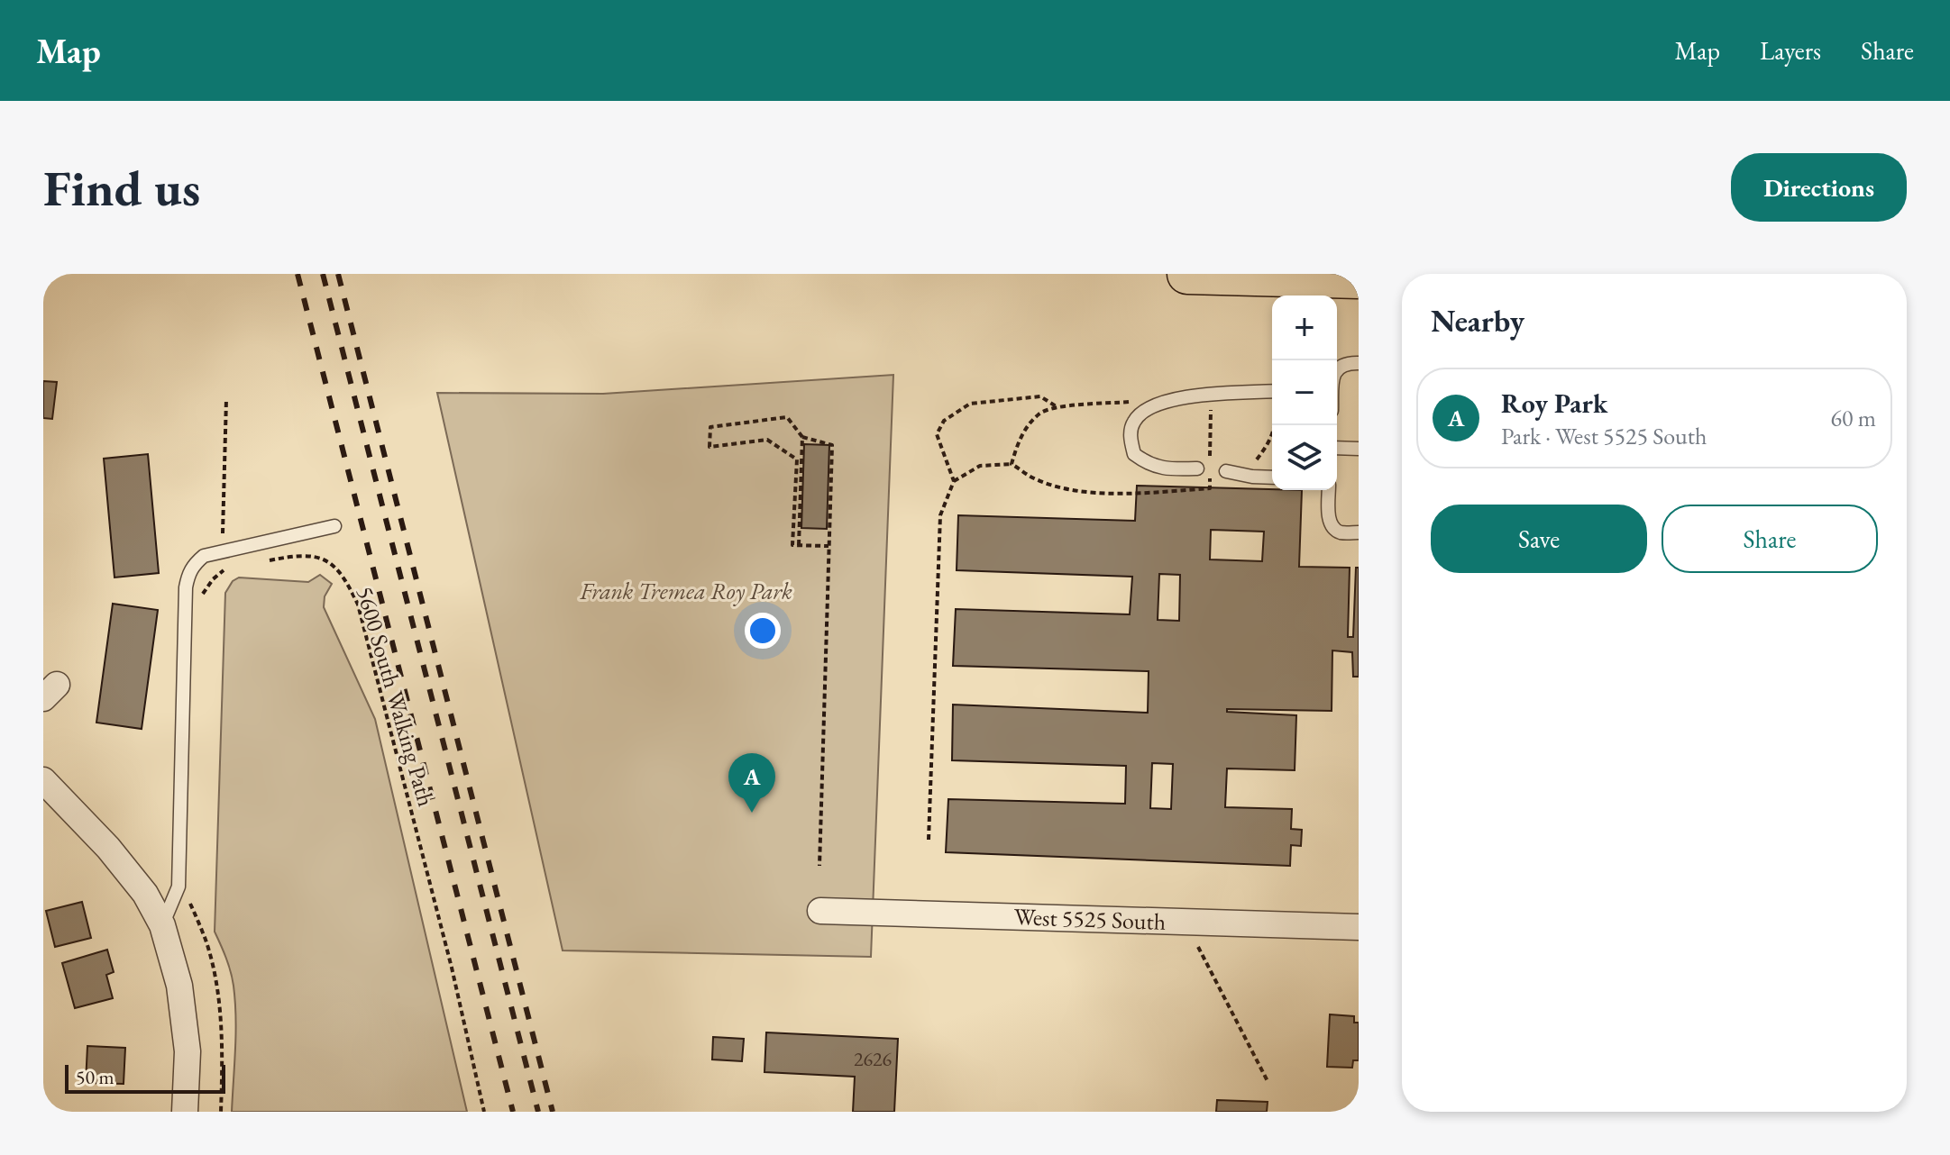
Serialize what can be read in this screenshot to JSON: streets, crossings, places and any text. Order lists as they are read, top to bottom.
{
  "streets": {
    "street": ["West 5525 South"],
    "path": ["5600 South Walking Path"]
  },
  "parks": ["Frank Tremea Roy Park"],
  "house_numbers": ["2626"],
  "scale_bar": "50 m",
  "page": {
    "header": "Map",
    "nav": ["Map", "Layers", "Share"],
    "buttons": [
      "Directions",
      ["Save", "Share"]
    ],
    "title": "Find us",
    "heading": "Nearby",
    "map_buttons": ["+", "−"],
    "list": [
      {
        "mark": "A",
        "name": "Roy Park",
        "note": "Park · West 5525 South",
        "value": "60 m"
      }
    ],
    "pins": "A",
    "scale": "50 m"
  }
}
